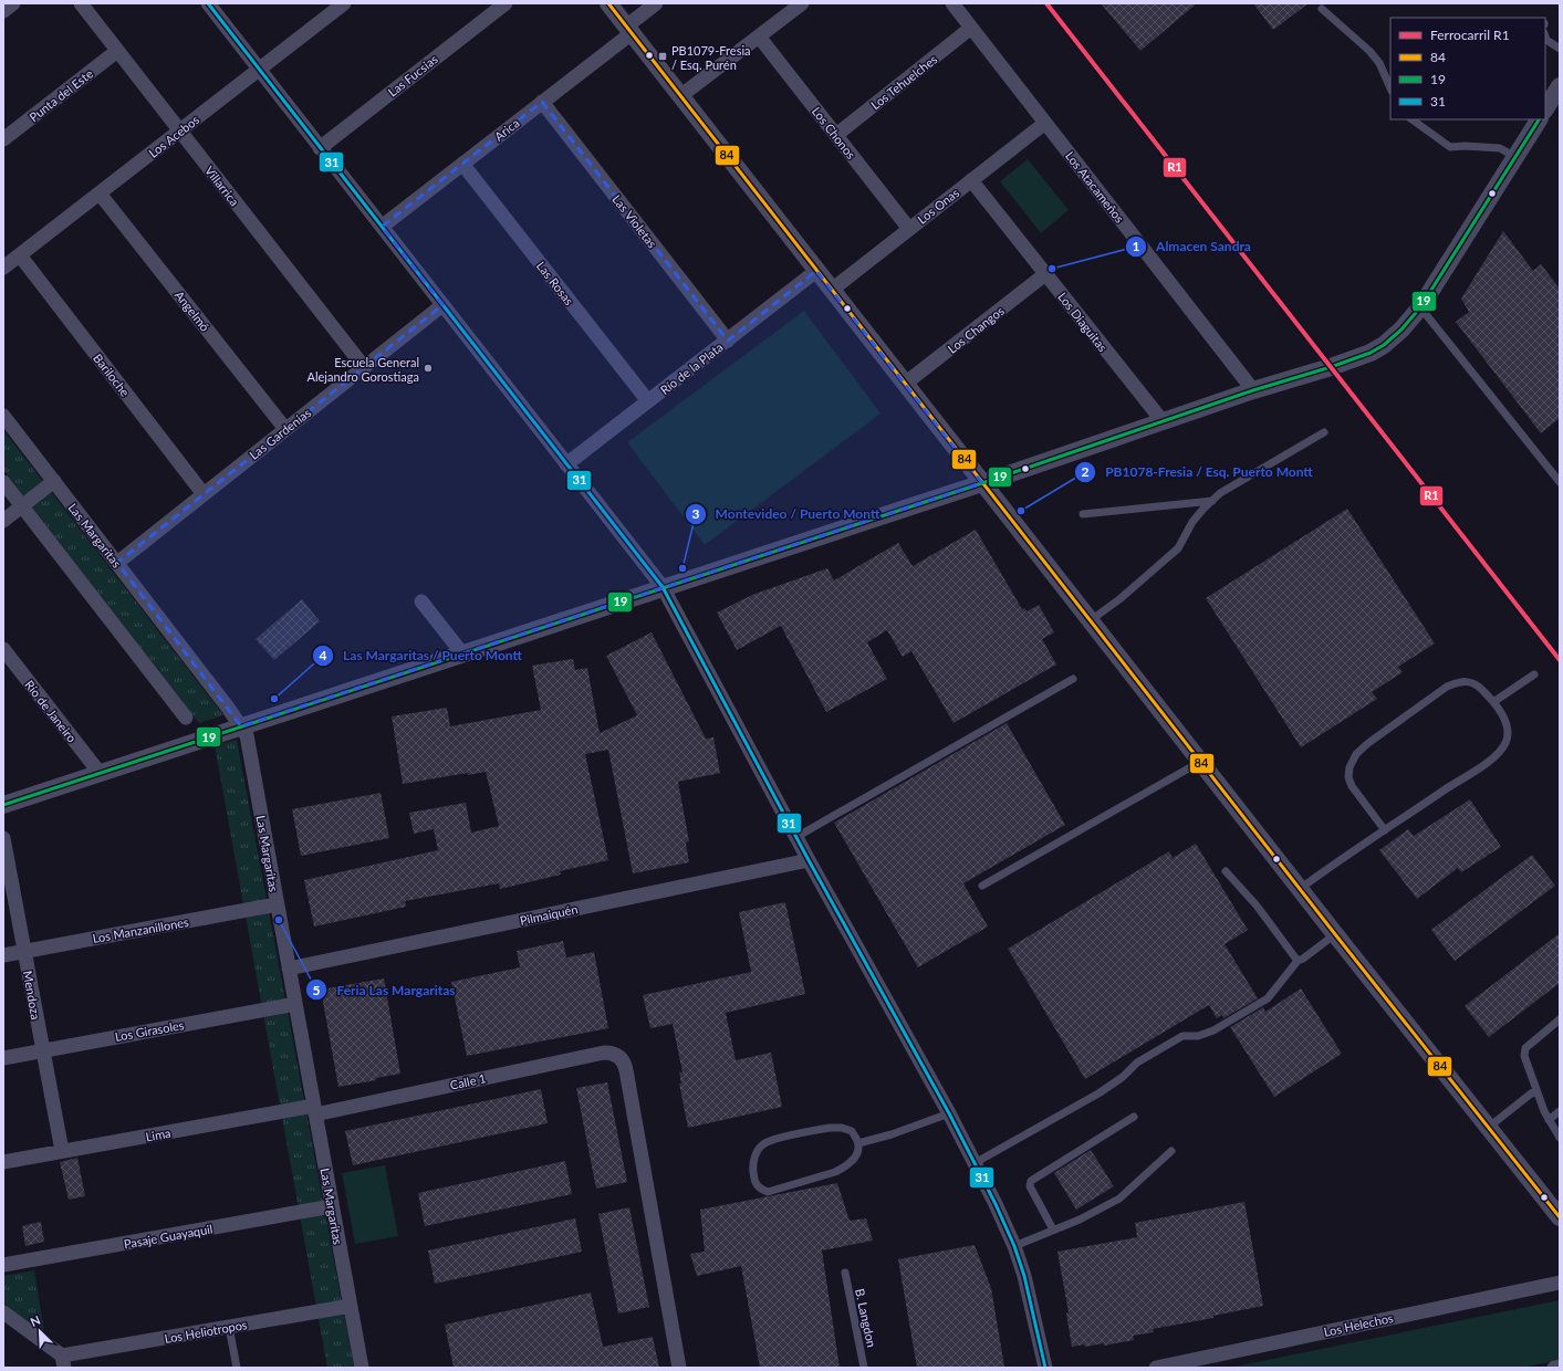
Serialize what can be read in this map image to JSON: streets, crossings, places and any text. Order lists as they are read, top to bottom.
{
  "streets": {
    "street": [
      "Las Fucsias",
      "Los Tehuelches",
      "Punta del Este",
      "Arica",
      "Los Chonos",
      "Los Acebos",
      "Villarrica",
      "Los Atacameños",
      "Los Onas",
      "Las Violetas",
      "Las Rosas",
      "Angelmó",
      "Los Diaguitas",
      "Los Changos",
      "Río de la Plata",
      "Bariloche",
      "Las Gardenias",
      "Las Margaritas",
      "Río de Janeiro",
      "Pilmaiquén",
      "Los Manzanillones",
      "Mendoza",
      "Los Girasoles",
      "Calle 1",
      "Lima",
      "Pasaje Guayaquil",
      "Los Helechos",
      "Los Heliotropos"
    ],
    "lane": ["B. Langdon"]
  },
  "crossings": [
    ["Los Tehuelches", "Los Chonos"],
    ["Los Tehuelches", "Los Atacameños"],
    ["Punta del Este", "Villarrica"],
    ["Arica", "Las Violetas"],
    ["Arica", "Las Rosas"],
    ["Los Chonos", "Los Onas"],
    ["Los Acebos", "Villarrica"],
    ["Los Acebos", "Angelmó"],
    ["Los Acebos", "Bariloche"],
    ["Villarrica", "Las Gardenias"],
    ["Los Atacameños", "Los Onas"],
    ["Los Onas", "Los Diaguitas"],
    ["Las Violetas", "Río de la Plata"],
    ["Las Rosas", "Río de la Plata"],
    ["Angelmó", "Las Gardenias"],
    ["Los Diaguitas", "Los Changos"],
    ["Bariloche", "Las Gardenias"],
    ["Las Gardenias", "Las Margaritas"],
    ["Las Margaritas", "Pilmaiquén"],
    ["Las Margaritas", "Los Manzanillones"],
    ["Las Margaritas", "Los Girasoles"],
    ["Las Margaritas", "Calle 1"],
    ["Las Margaritas", "Lima"],
    ["Las Margaritas", "Pasaje Guayaquil"],
    ["Las Margaritas", "Los Heliotropos"],
    ["Los Manzanillones", "Mendoza"],
    ["Mendoza", "Los Girasoles"],
    ["Mendoza", "Lima"],
    ["Calle 1", "Lima"]
  ],
  "places": {
    "transit": ["PB1079-Fresia / Esq. Purén"],
    "other": [
      "Almacen Sandra",
      "Escuela General Alejandro Gorostiaga",
      "PB1078-Fresia / Esq. Puerto Montt",
      "Montevideo / Puerto Montt",
      "Las Margaritas / Puerto Montt",
      "Feria Las Margaritas"
    ]
  },
  "lines": [
    "rail line R1",
    "transit line 84",
    "transit line 31",
    "transit line 19"
  ],
  "legend": [
    "Ferrocarril R1",
    "84",
    "19",
    "31"
  ],
  "north": "top left"
}
